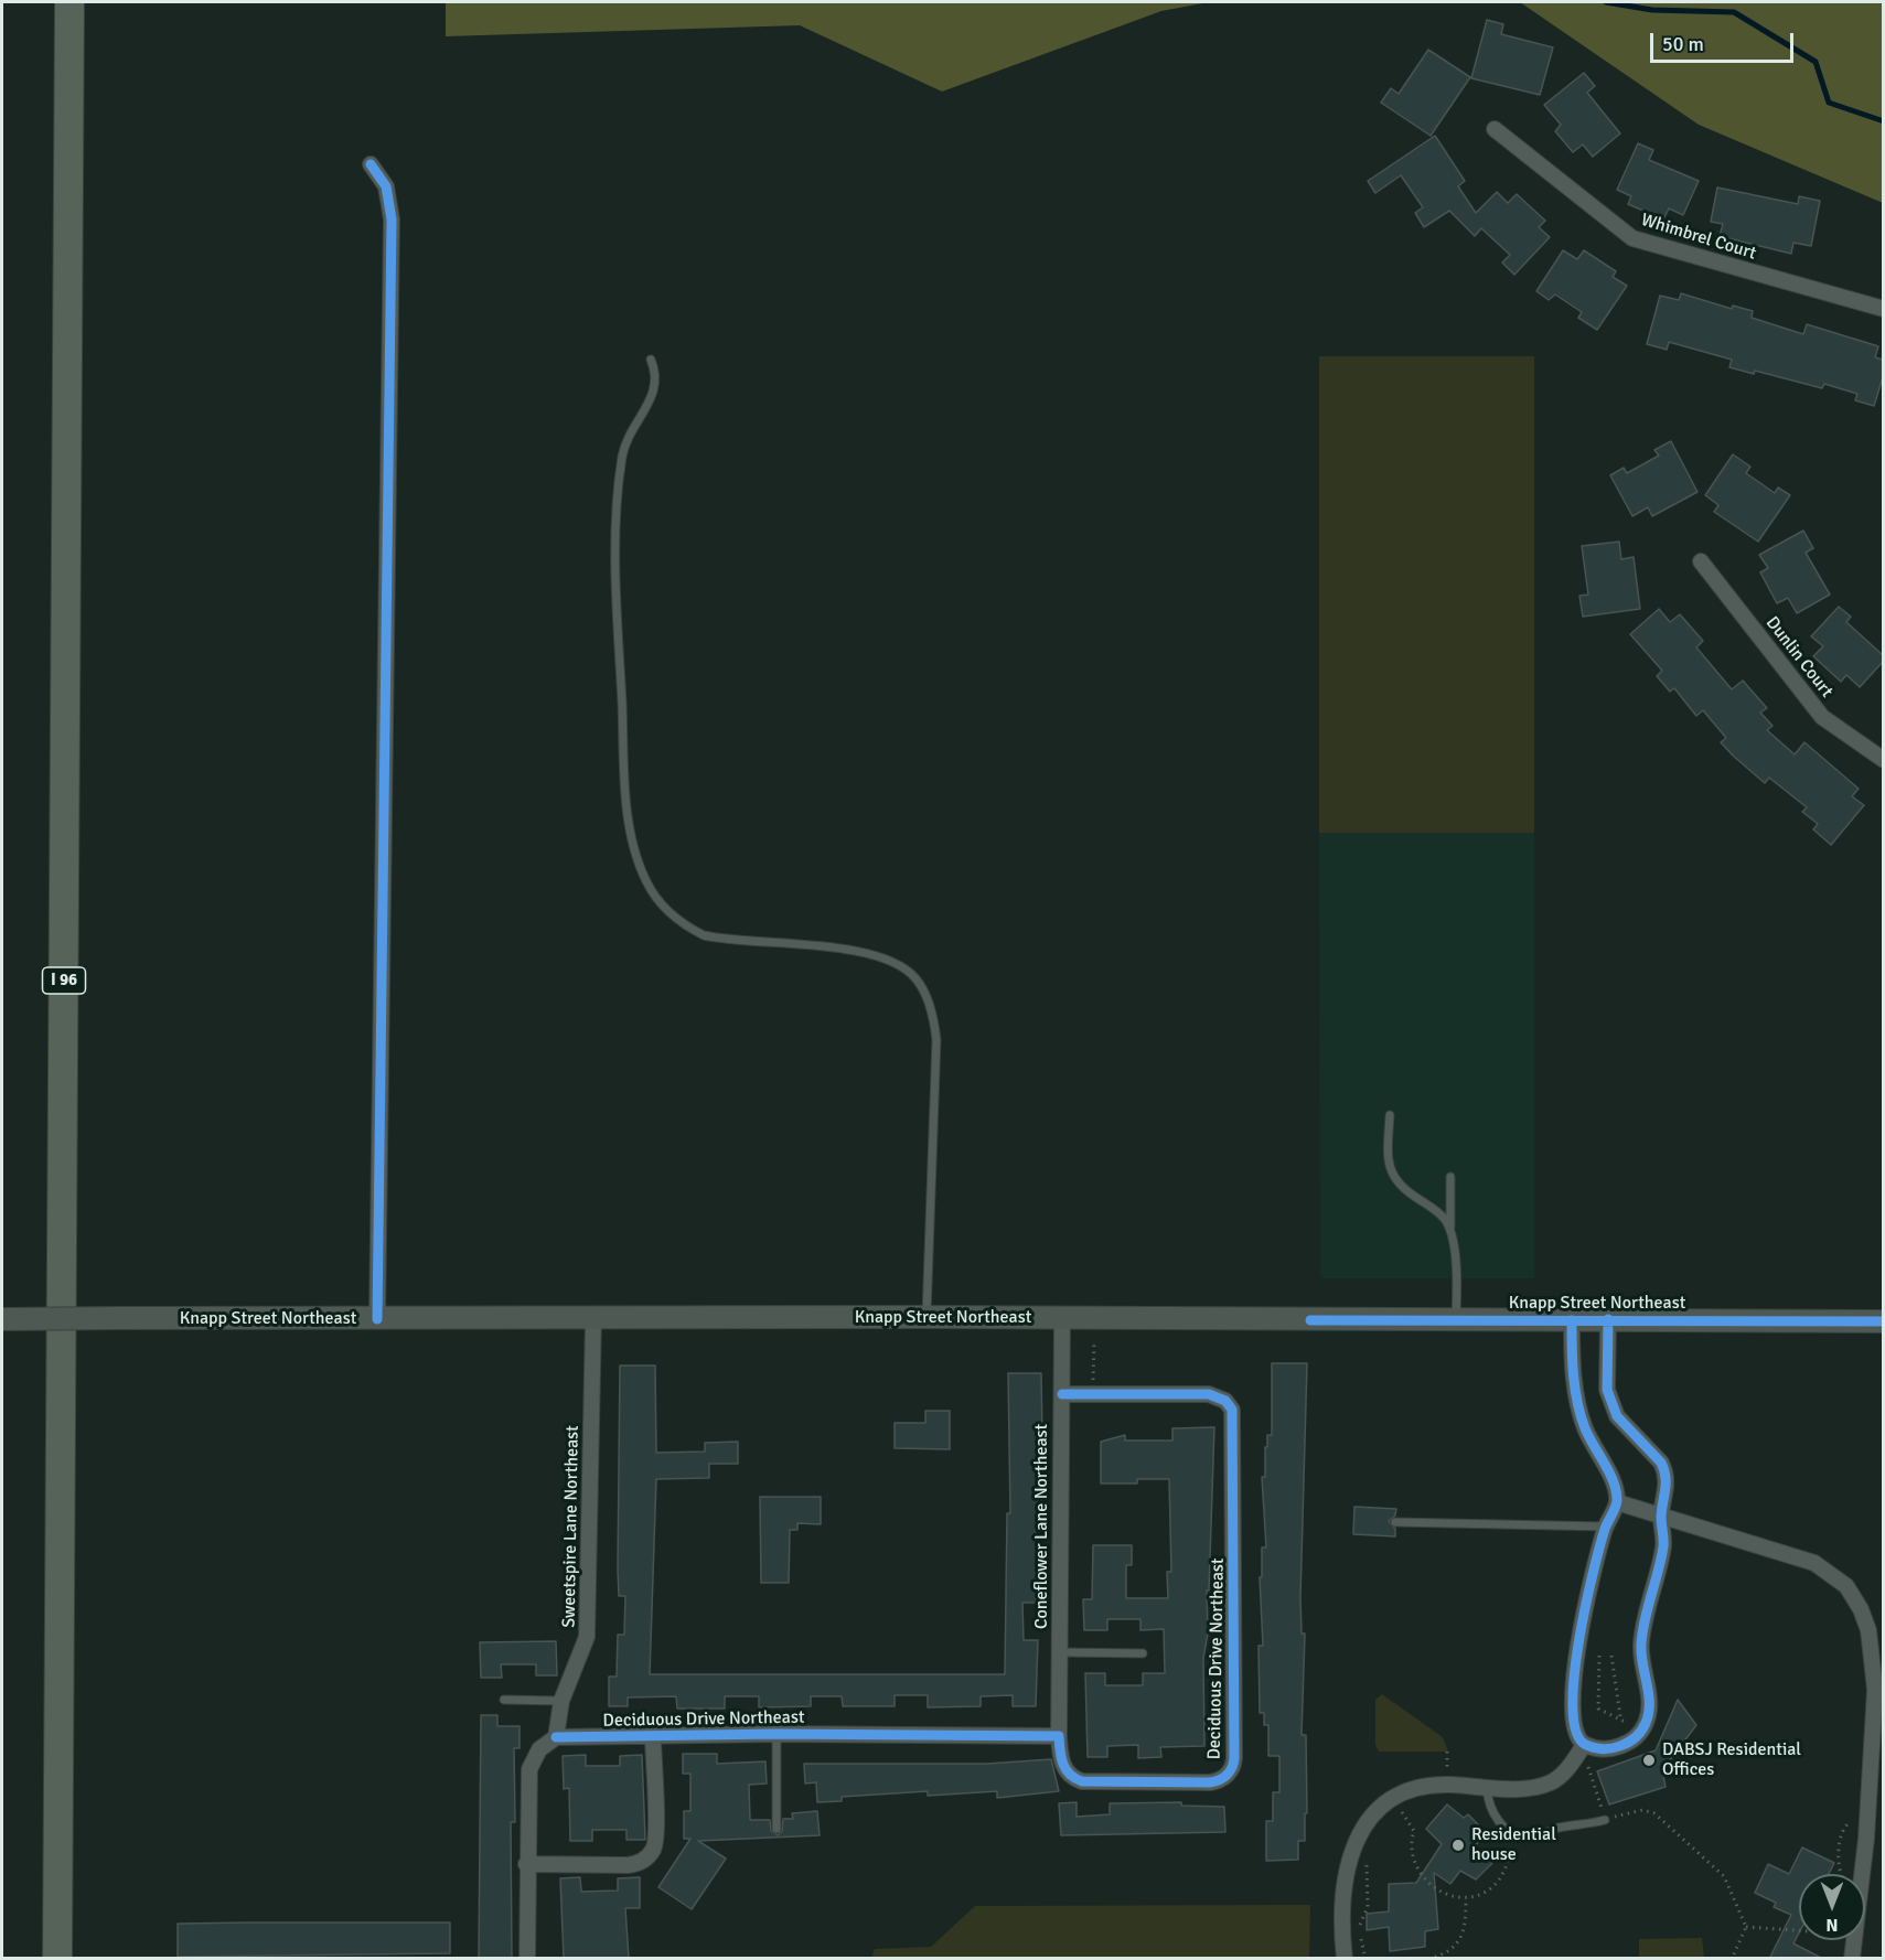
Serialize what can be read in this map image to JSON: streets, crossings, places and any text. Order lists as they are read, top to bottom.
{
  "streets": {
    "highway": ["I 96"],
    "main road": ["Knapp Street Northeast"],
    "street": [
      "Whimbrel Court",
      "Dunlin Court",
      "Sweetspire Lane Northeast",
      "Coneflower Lane Northeast",
      "Deciduous Drive Northeast"
    ]
  },
  "crossings": [
    ["Knapp Street Northeast", "Sweetspire Lane Northeast"],
    ["Knapp Street Northeast", "Coneflower Lane Northeast"],
    ["Sweetspire Lane Northeast", "Deciduous Drive Northeast"],
    ["Coneflower Lane Northeast", "Deciduous Drive Northeast"]
  ],
  "places": ["DABSJ Residential Offices", "Residential house"],
  "scale_bar": "50 m",
  "north": "bottom"
}
